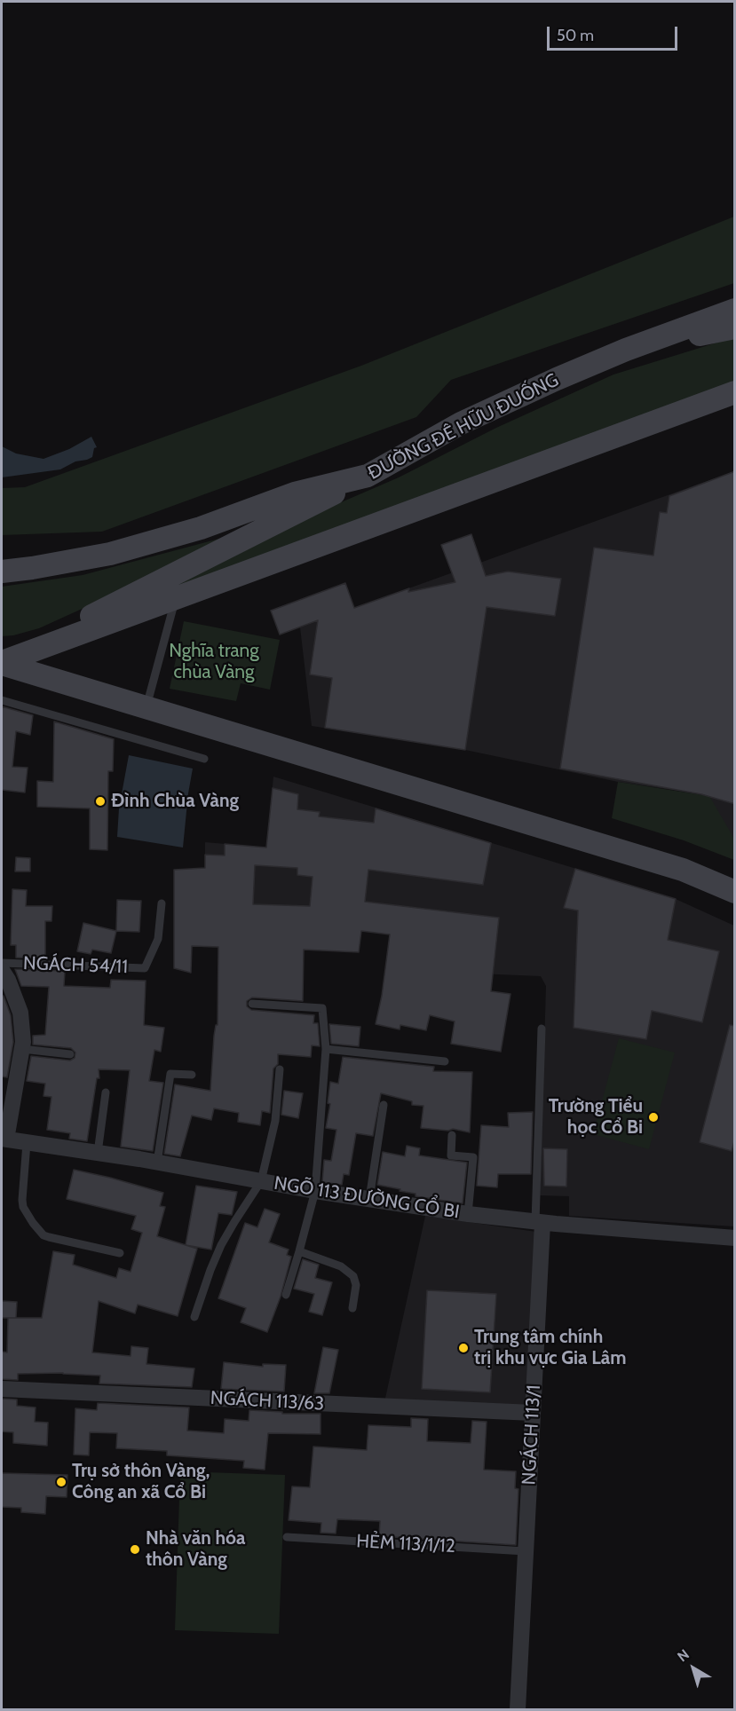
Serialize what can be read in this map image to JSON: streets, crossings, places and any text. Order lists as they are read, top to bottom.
{
  "streets": {
    "main road": ["ĐƯỜNG ĐÊ HỮU ĐUỐNG"],
    "street": ["NGÕ 113 ĐƯỜNG CỔ BI", "NGÁCH 113/63", "NGÁCH 113/1"],
    "lane": ["NGÁCH 54/11", "HẺM 113/1/12"]
  },
  "crossings": [
    ["NGÕ 113 ĐƯỜNG CỔ BI", "NGÁCH 113/1"],
    ["NGÁCH 113/63", "NGÁCH 113/1"],
    ["NGÁCH 113/1", "HẺM 113/1/12"]
  ],
  "parks": ["Nghĩa trang chùa Vàng"],
  "places": [
    "Đình Chùa Vàng",
    "Trường Tiểu học Cổ Bi",
    "Trung tâm chính trị khu vực Gia Lâm",
    "Trụ sở thôn Vàng, Công an xã Cổ Bi",
    "Nhà văn hóa thôn Vàng"
  ],
  "scale_bar": "50 m",
  "north": "top left"
}
